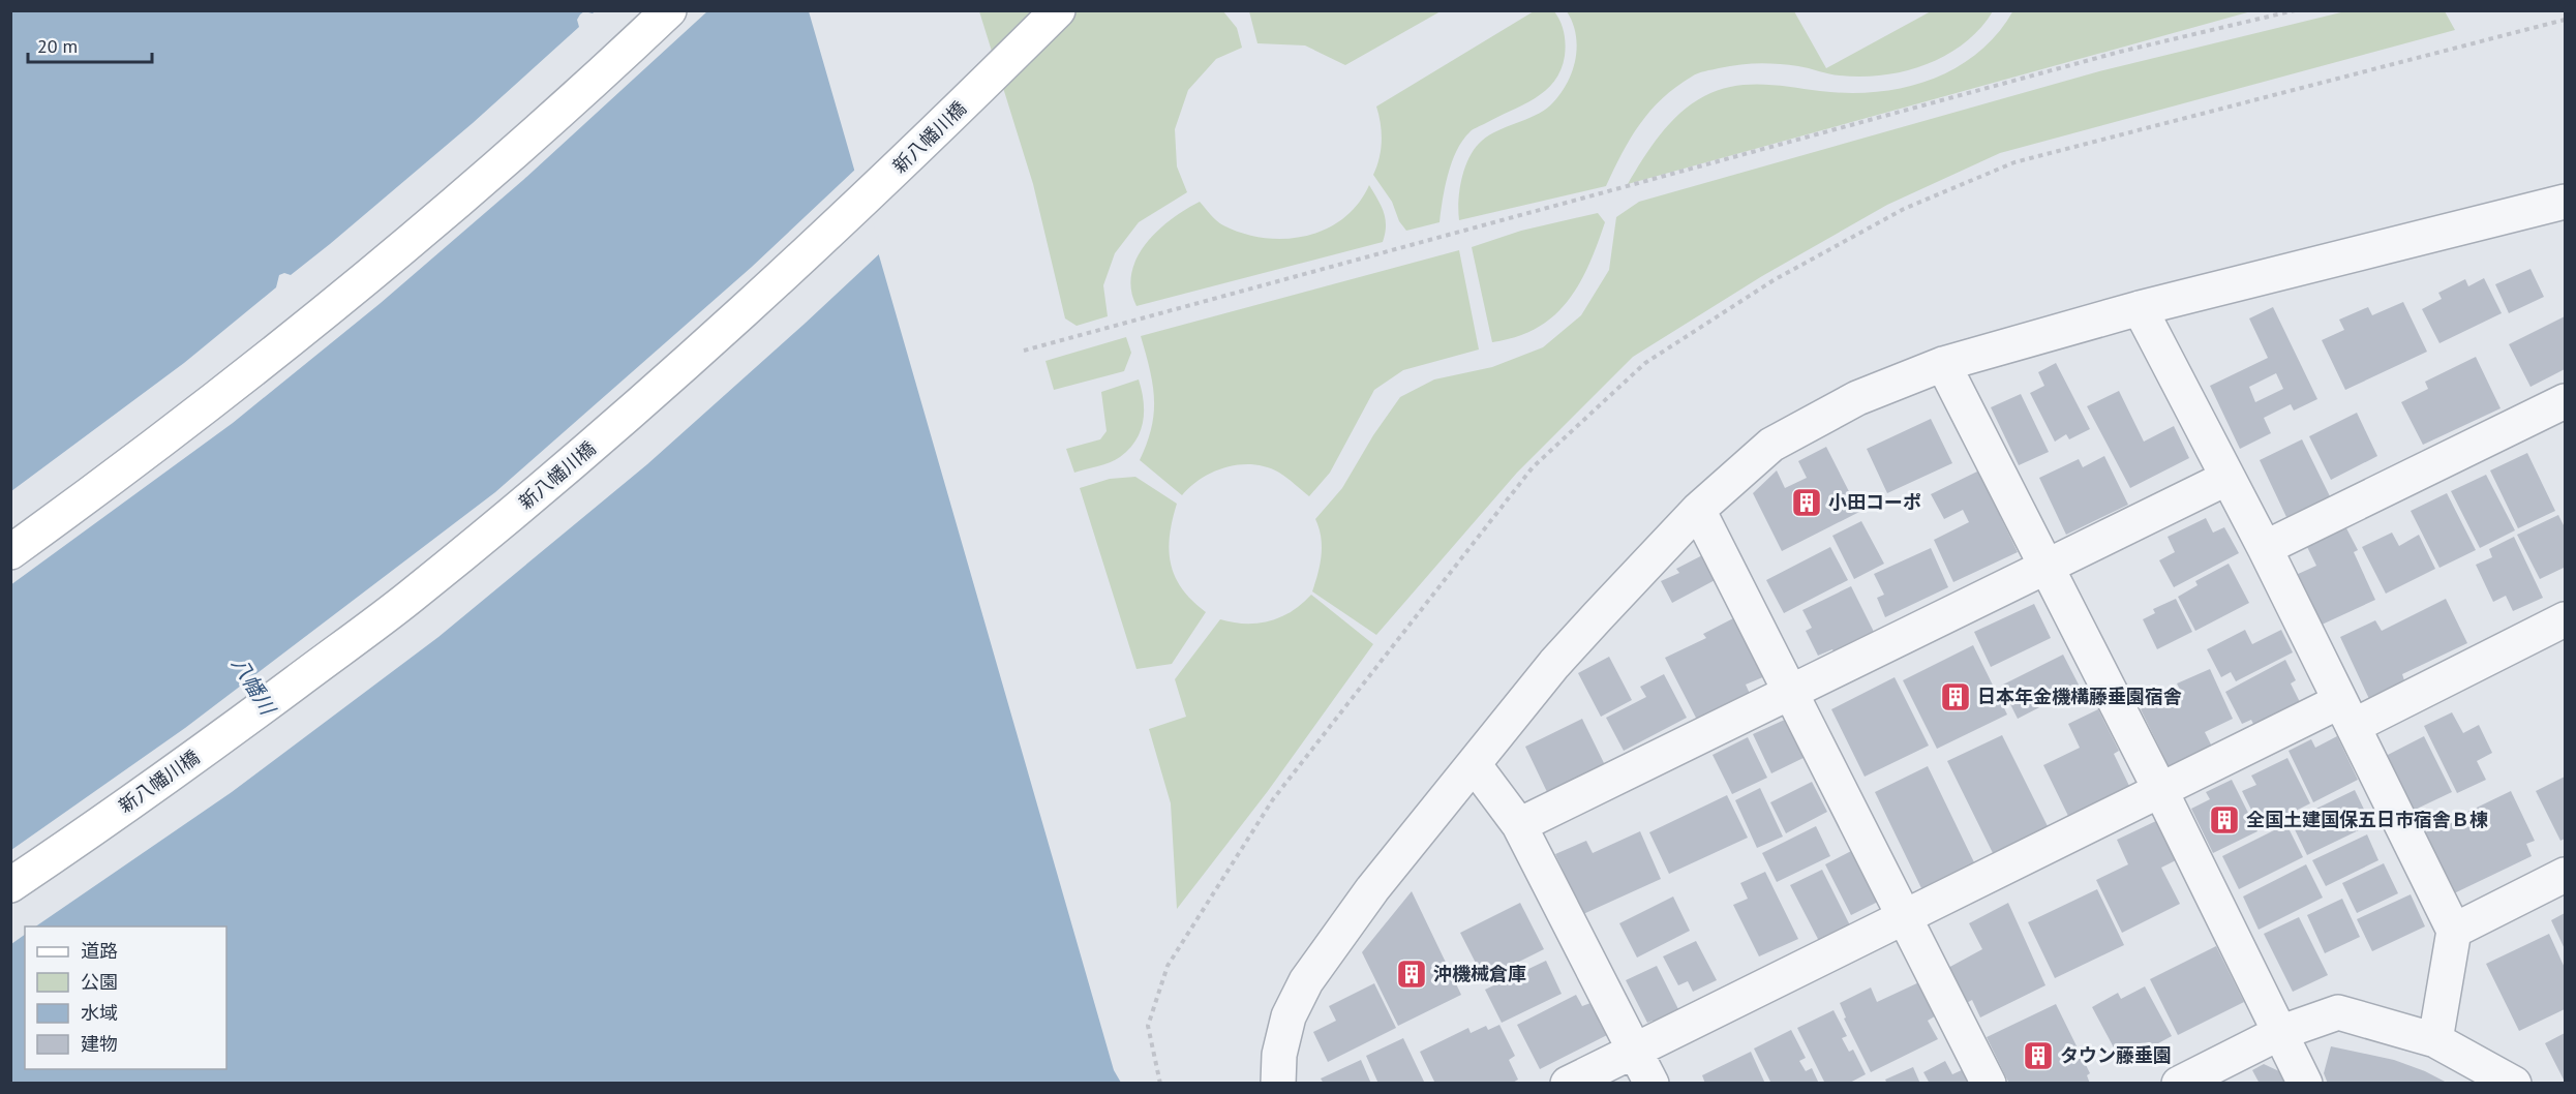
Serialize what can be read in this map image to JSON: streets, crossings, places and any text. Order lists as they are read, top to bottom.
{
  "streets": {
    "street": ["新八幡川橋"]
  },
  "water": ["八幡川"],
  "places": {
    "building": [
      "小田コーポ",
      "日本年金機構藤垂園宿舎",
      "全国土建国保五日市宿舎Ｂ棟",
      "沖機械倉庫",
      "タウン藤垂園"
    ]
  },
  "legend": [
    "道路",
    "公園",
    "水域",
    "建物"
  ],
  "scale_bar": "20 m"
}
